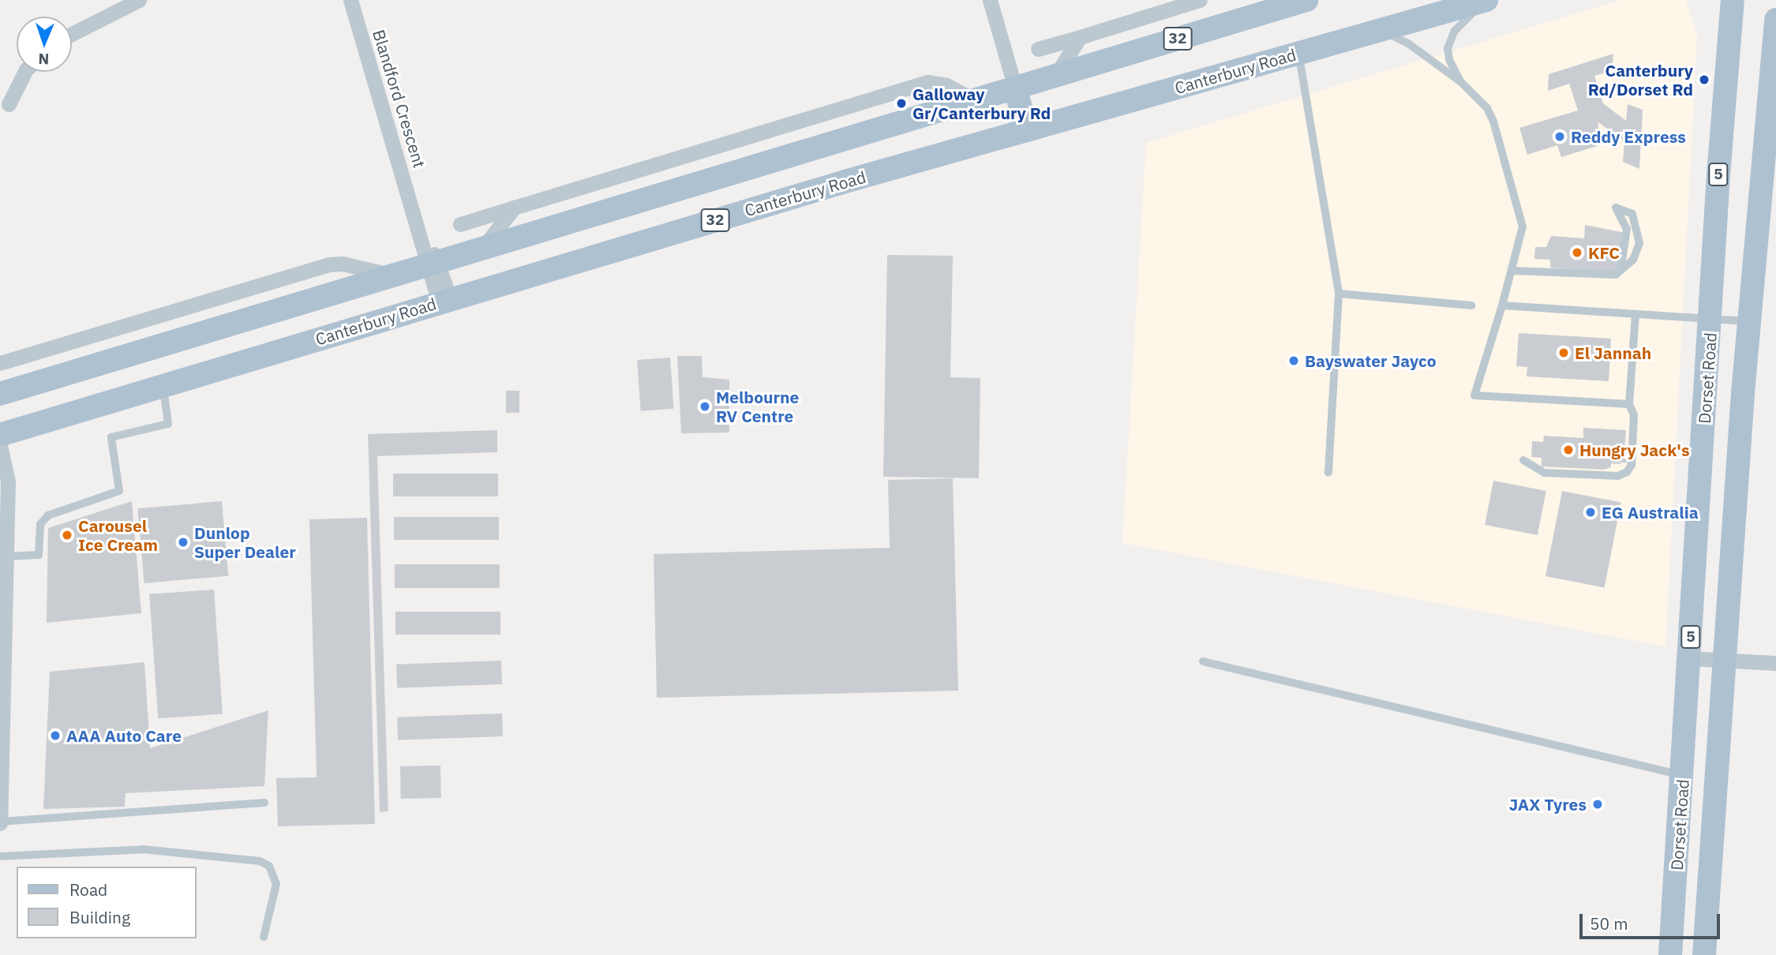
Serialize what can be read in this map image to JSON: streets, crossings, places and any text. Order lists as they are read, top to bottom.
{
  "streets": {
    "main road": [
      "32",
      "Canterbury Road",
      "5",
      "Dorset Road"
    ],
    "street": ["Blandford Crescent"]
  },
  "crossings": [
    ["32", "Blandford Crescent"],
    ["Canterbury Road", "Blandford Crescent"]
  ],
  "places": [
    "Canterbury Rd/Dorset Rd",
    "Galloway Gr/Canterbury Rd",
    "Reddy Express",
    "KFC",
    "El Jannah",
    "Bayswater Jayco",
    "Melbourne RV Centre",
    "Hungry Jack's",
    "EG Australia",
    "Carousel Ice Cream",
    "Dunlop Super Dealer",
    "AAA Auto Care",
    "JAX Tyres"
  ],
  "legend": ["Road", "Building"],
  "scale_bar": "50 m",
  "north": "bottom"
}
